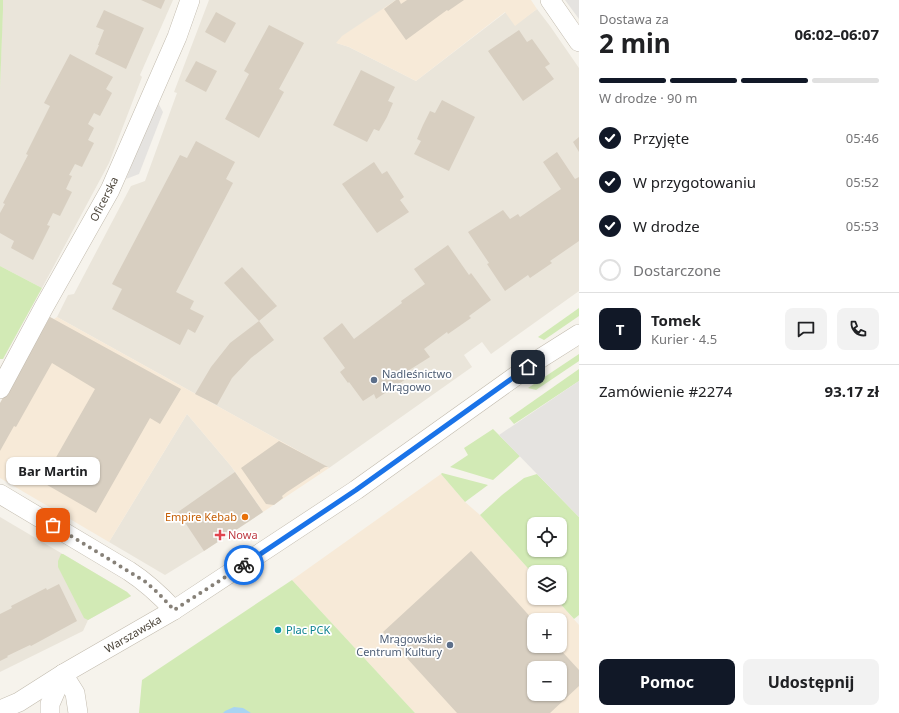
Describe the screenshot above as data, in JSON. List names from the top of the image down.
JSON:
{
  "streets": {
    "street": ["Oficerska", "Warszawska"]
  },
  "places": {
    "other": [
      "Nadleśnictwo Mrągowo",
      "Empire Kebab",
      "Bar Martin",
      "Plac PCK",
      "Mrągowskie Centrum Kultury"
    ],
    "health": ["Nowa"]
  },
  "page": {
    "heading": ["2 min", "Dostawa za", "06:02–06:07"],
    "panel": [
      "Tomek",
      "Kurier · 4.5",
      "Zamówienie #2274",
      "93.17 zł"
    ],
    "bar": "W drodze · 90 m",
    "list": [
      ["Przyjęte", "05:46"],
      ["W przygotowaniu", "05:52"],
      ["W drodze", "05:53"],
      "Dostarczone"
    ],
    "round": "T",
    "bubble": "Bar Martin",
    "map_buttons": ["+", "−"],
    "buttons": ["Pomoc", "Udostępnij"]
  }
}
